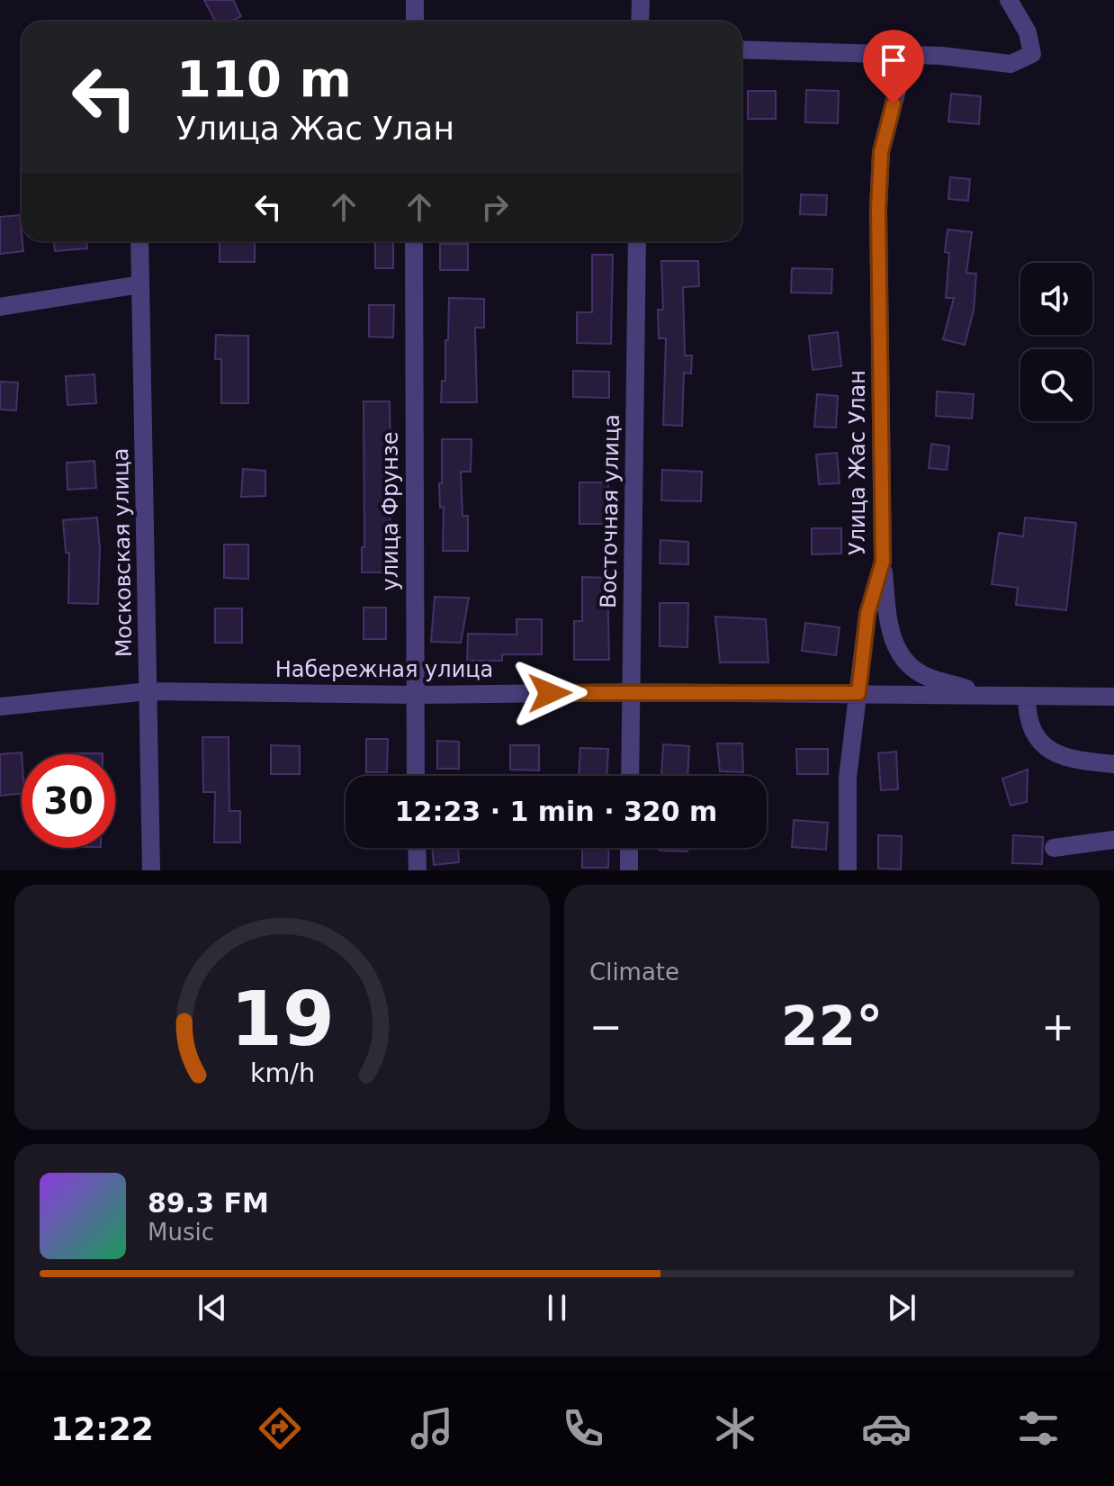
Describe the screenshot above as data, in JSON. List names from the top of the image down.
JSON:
{
  "streets": {
    "street": [
      "Улица Жас Улан",
      "улица Фрунзе",
      "Восточная улица",
      "Московская улица",
      "Набережная улица"
    ]
  },
  "crossings": [
    ["Улица Жас Улан", "Набережная улица"],
    ["улица Фрунзе", "Набережная улица"],
    ["Восточная улица", "Набережная улица"],
    ["Московская улица", "Набережная улица"]
  ],
  "page": {
    "turn": ["110 m", "Улица Жас Улан"],
    "limit": "30",
    "trip": "12:23 · 1 min · 320 m",
    "tile": "Climate",
    "heat": ["−", "22°", "+"],
    "song": ["89.3 FM", "Music"],
    "tabs": "12:22",
    "gauge": ["19", "km/h"]
  }
}
